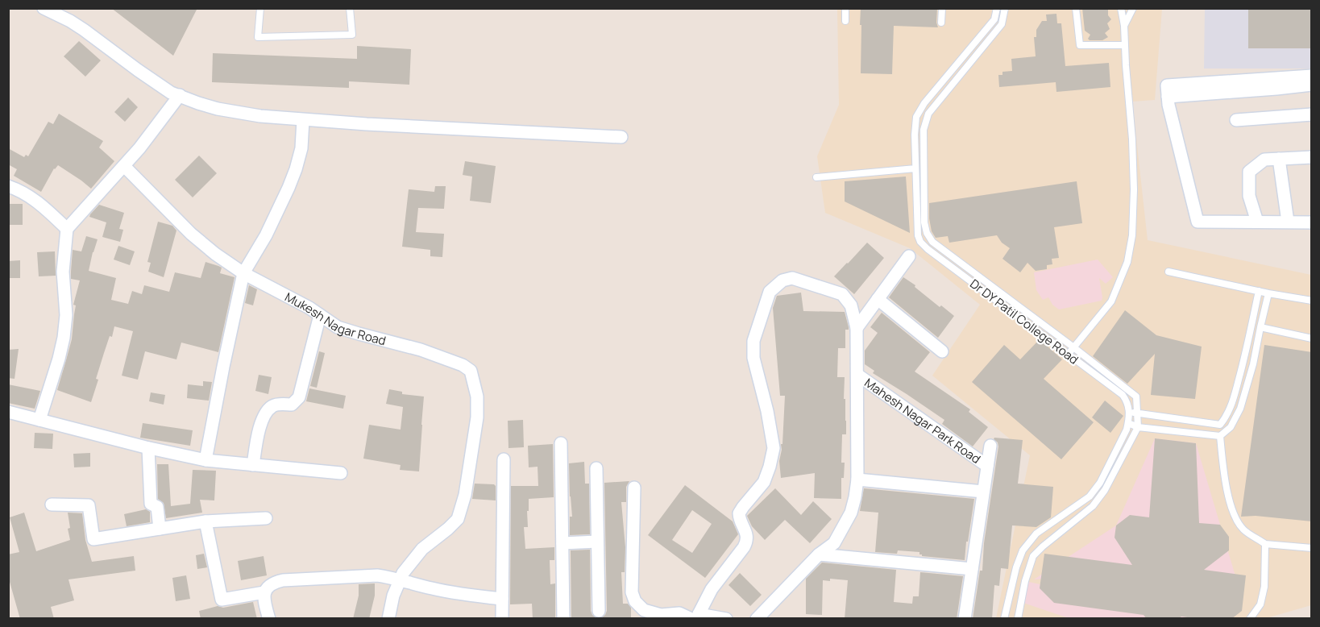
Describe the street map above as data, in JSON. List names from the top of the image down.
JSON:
{
  "streets": {
    "street": ["Mukesh Nagar Road", "Mahesh Nagar Park Road"],
    "lane": ["Dr DY Patil College Road"]
  }
}
